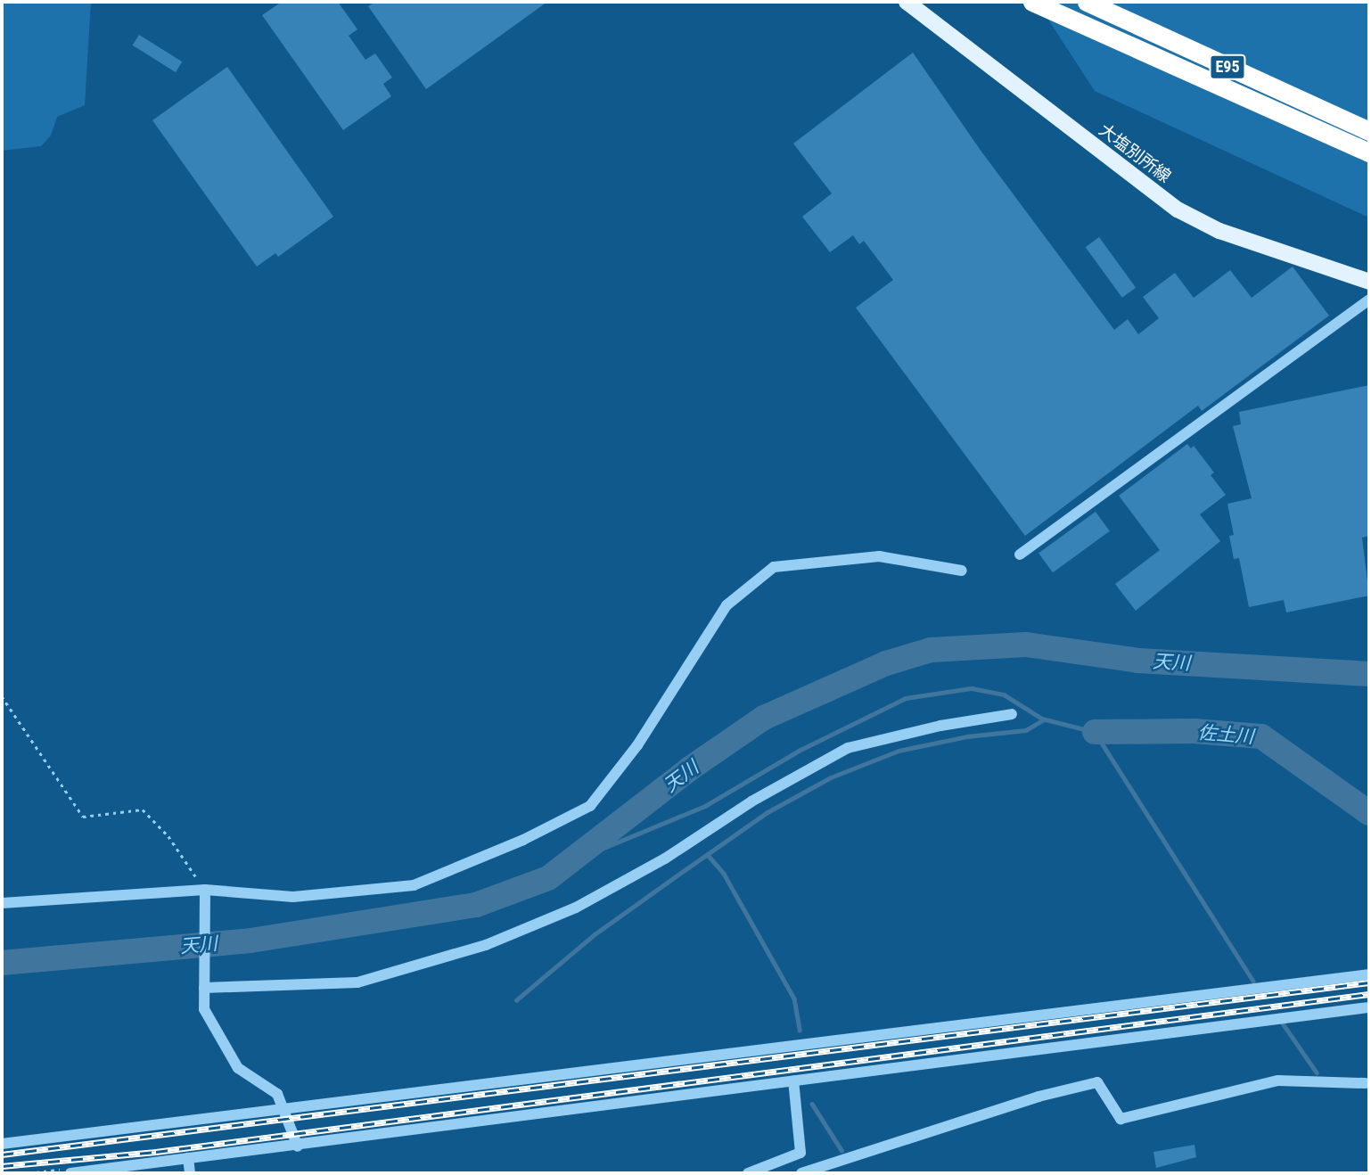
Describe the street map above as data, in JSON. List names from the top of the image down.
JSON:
{
  "streets": {
    "highway": ["E95"],
    "main road": ["大塩別所線"]
  },
  "water": ["天川", "佐土川"]
}
